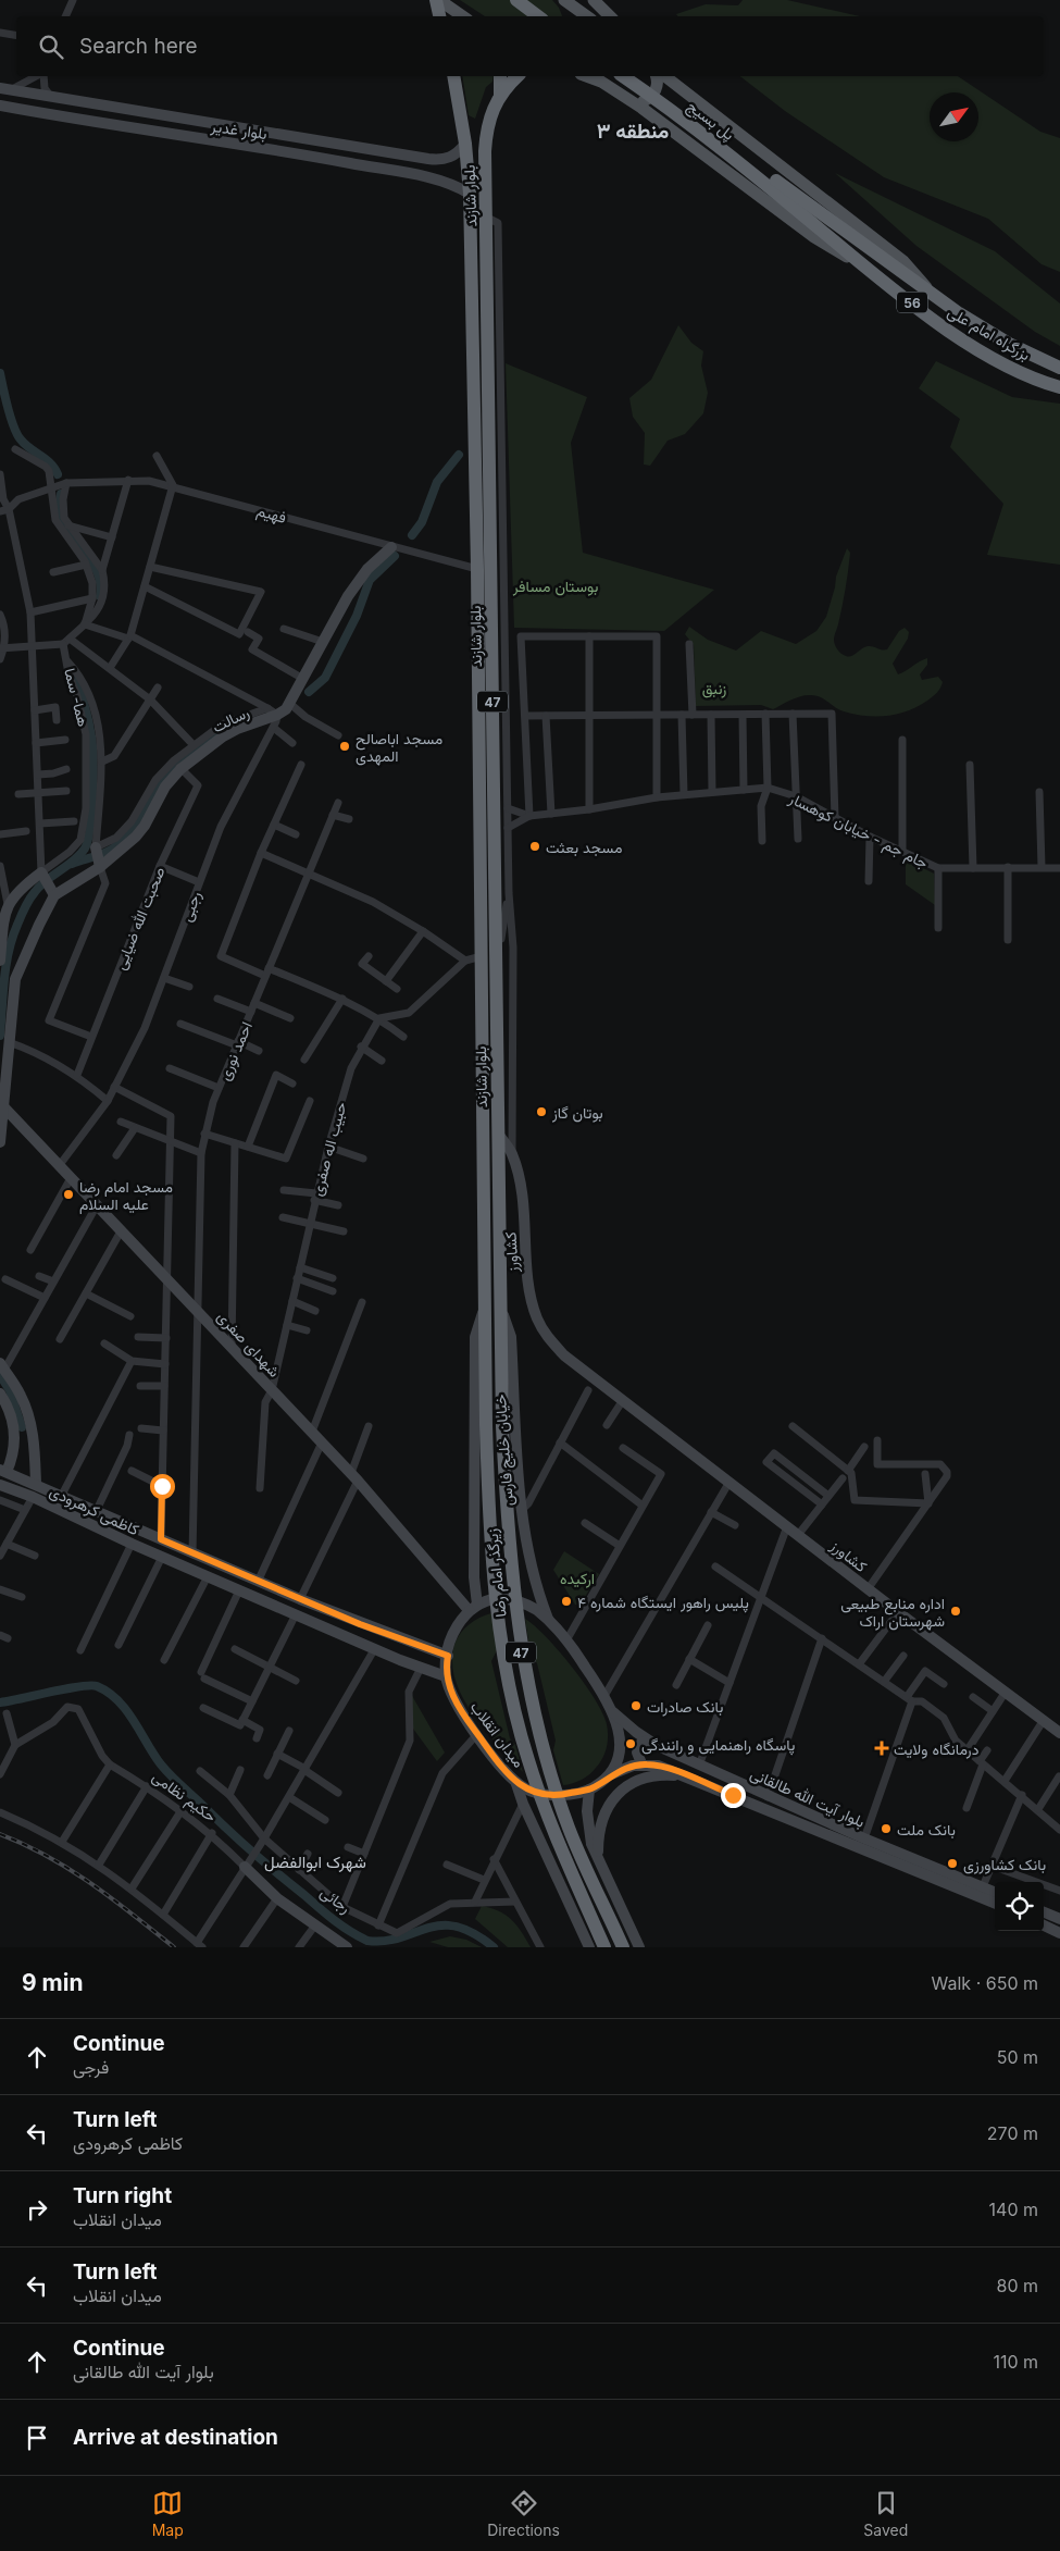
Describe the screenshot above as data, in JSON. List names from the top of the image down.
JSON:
{
  "streets": {
    "highway": [
      "پل بسیج",
      "بلوار شازند",
      "56",
      "بزرگراه امام علی",
      "47",
      "زیرگذر امام رضا"
    ],
    "main road": [
      "بلوار غدیر",
      "رسالت",
      "کشاورز",
      "شهدای صفری",
      "خیابان خلیج فارس",
      "کاظمی کرهرودی",
      "میدان انقلاب",
      "حکیم نظامی",
      "بلوار آیت الله طالقانی"
    ],
    "street": [
      "فهیم",
      "هما- سما",
      "جام جم - خیابان کوهسار",
      "رجبی",
      "صحبت الله ضیایی",
      "احمد نوری",
      "حبیب اله صفری",
      "رجائی"
    ]
  },
  "crossings": [
    ["پل بسیج", "بزرگراه امام علی"],
    ["بلوار غدیر", "بلوار شازند"],
    ["بلوار شازند", "فهیم"],
    ["بلوار شازند", "کشاورز"],
    ["بلوار شازند", "خیابان خلیج فارس"],
    ["بلوار شازند", "زیرگذر امام رضا"],
    ["فهیم", "رسالت"],
    ["رسالت", "رجبی"],
    ["رسالت", "صحبت الله ضیایی"],
    ["رجبی", "شهدای صفری"],
    ["احمد نوری", "شهدای صفری"],
    ["احمد نوری", "کاظمی کرهرودی"],
    ["حبیب اله صفری", "شهدای صفری"],
    ["شهدای صفری", "خیابان خلیج فارس"],
    ["شهدای صفری", "کاظمی کرهرودی"],
    ["شهدای صفری", "میدان انقلاب"],
    ["شهدای صفری", "بلوار آیت الله طالقانی"],
    ["خیابان خلیج فارس", "کاظمی کرهرودی"],
    ["خیابان خلیج فارس", "میدان انقلاب"],
    ["خیابان خلیج فارس", "بلوار آیت الله طالقانی"],
    ["کاظمی کرهرودی", "میدان انقلاب"],
    ["کاظمی کرهرودی", "بلوار آیت الله طالقانی"],
    ["میدان انقلاب", "بلوار آیت الله طالقانی"]
  ],
  "districts": ["منطقه ۳", "شهرک ابوالفضل"],
  "parks": ["بوستان مسافر", "زنبق", "ارکیده"],
  "places": {
    "other": [
      "مسجد اباصالح المهدی",
      "مسجد بعثت",
      "بوتان گاز",
      "مسجد امام رضا علیه السلام",
      "پلیس راهور ایستگاه شماره ۴",
      "اداره منابع طبیعی شهرستان اراک",
      "بانک صادرات",
      "پاسگاه راهنمایی و رانندگی",
      "بانک ملت",
      "بانک کشاورزی"
    ],
    "health": ["درمانگاه ولایت"]
  },
  "north": "top right",
  "page": {
    "search": "Search here",
    "heading": ["9 min", "Walk · 650 m"],
    "list": [
      ["Continue", "فرجی", "50 m"],
      ["Turn left", "کاظمی کرهرودی", "270 m"],
      ["Turn right", "میدان انقلاب", "140 m"],
      ["Turn left", "میدان انقلاب", "80 m"],
      ["Continue", "بلوار آیت الله طالقانی", "110 m"],
      "Arrive at destination"
    ],
    "nav": ["Map", "Directions", "Saved"]
  }
}
